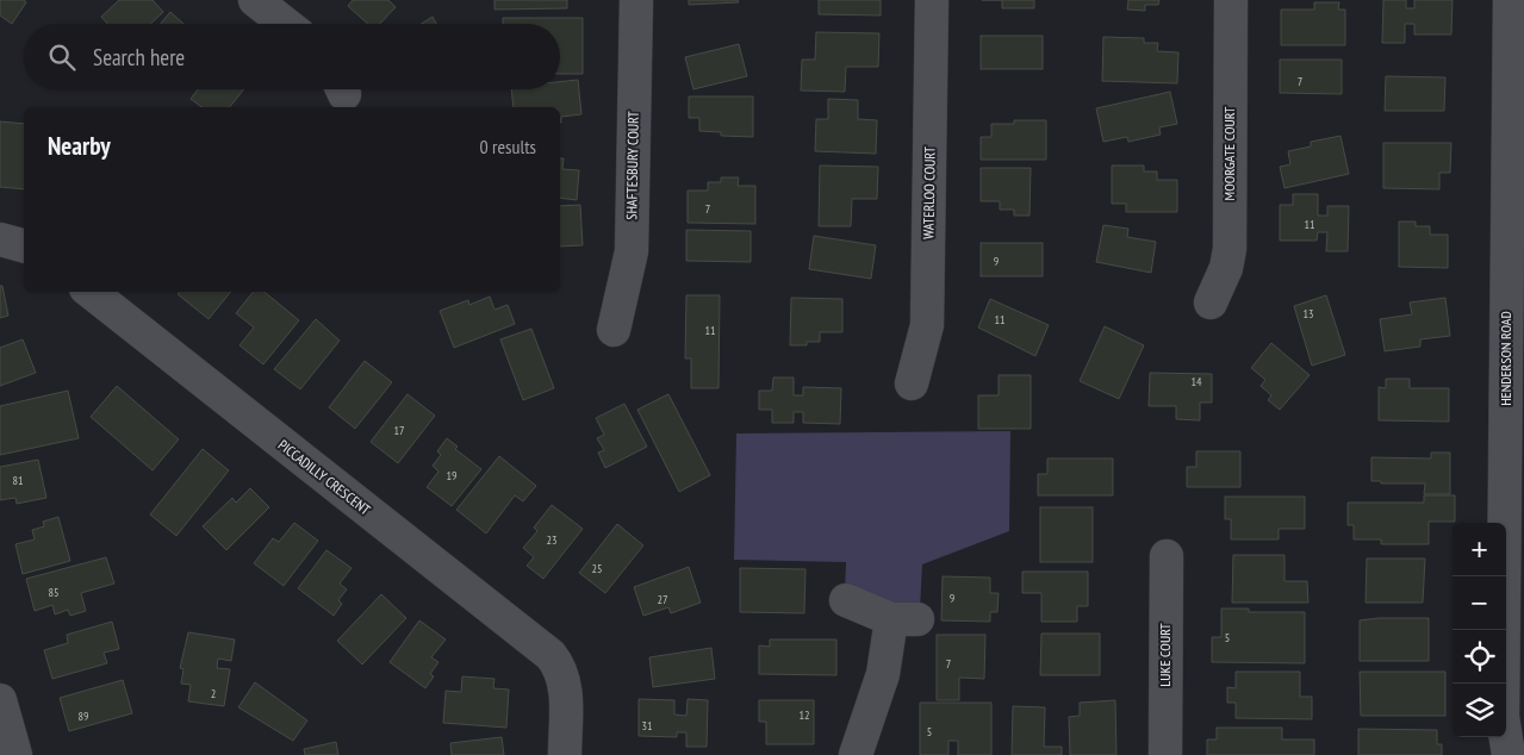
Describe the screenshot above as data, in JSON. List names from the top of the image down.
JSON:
{
  "streets": {
    "street": [
      "MOORGATE COURT",
      "SHAFTESBURY COURT",
      "WATERLOO COURT",
      "HENDERSON ROAD",
      "PICCADILLY CRESCENT",
      "LUKE COURT"
    ]
  },
  "house_numbers": [
    "7",
    "7",
    "11",
    "9",
    "13",
    "11",
    "11",
    "14",
    "17",
    "19",
    "81",
    "23",
    "25",
    "85",
    "9",
    "27",
    "5",
    "7",
    "2",
    "12",
    "89",
    "31",
    "5"
  ],
  "page": {
    "search": "Search here",
    "heading": ["Nearby", "0 results"],
    "map_buttons": ["+", "−"]
  }
}
